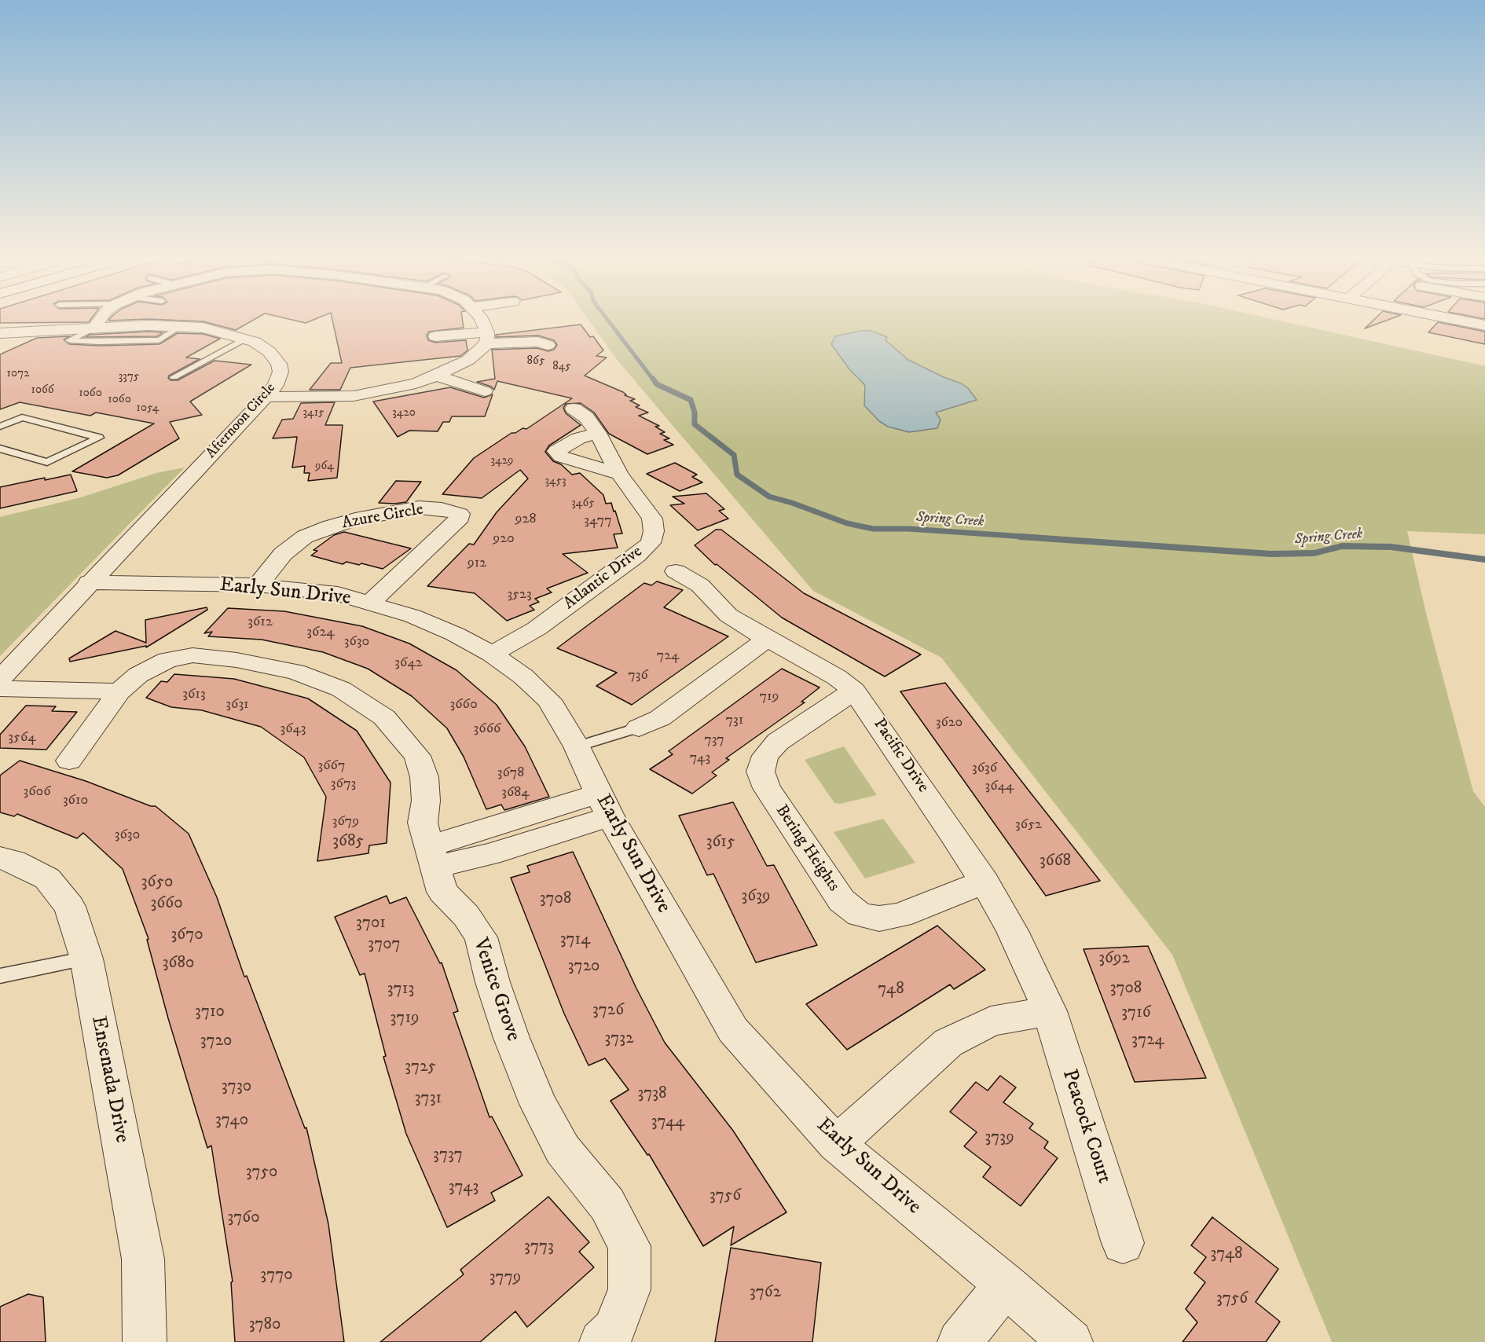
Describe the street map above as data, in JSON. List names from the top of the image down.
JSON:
{
  "streets": {
    "street": [
      "Afternoon Circle",
      "Azure Circle",
      "Atlantic Drive",
      "Early Sun Drive",
      "Pacific Drive",
      "Bering Heights",
      "Venice Grove",
      "Ensenada Drive",
      "Peacock Court"
    ]
  },
  "crossings": [
    ["Afternoon Circle", "Early Sun Drive"],
    ["Azure Circle", "Early Sun Drive"],
    ["Atlantic Drive", "Early Sun Drive"],
    ["Pacific Drive", "Bering Heights"],
    ["Pacific Drive", "Peacock Court"]
  ],
  "water": ["Spring Creek"],
  "house_numbers": [
    "865",
    "845",
    "1072",
    "3375",
    "1066",
    "1060",
    "1060",
    "1054",
    "3415",
    "3420",
    "3429",
    "964",
    "3453",
    "3465",
    "928",
    "3477",
    "920",
    "912",
    "3523",
    "3612",
    "3624",
    "3630",
    "724",
    "3642",
    "736",
    "3613",
    "719",
    "3631",
    "3660",
    "731",
    "3620",
    "3643",
    "3666",
    "3564",
    "737",
    "743",
    "3667",
    "3636",
    "3678",
    "3673",
    "3644",
    "3606",
    "3684",
    "3610",
    "3679",
    "3652",
    "3630",
    "3685",
    "3615",
    "3668",
    "3650",
    "3639",
    "3708",
    "3660",
    "3701",
    "3670",
    "3714",
    "3707",
    "3692",
    "3680",
    "3720",
    "3708",
    "3713",
    "748",
    "3726",
    "3710",
    "3716",
    "3719",
    "3732",
    "3724",
    "3720",
    "3725",
    "3730",
    "3738",
    "3731",
    "3740",
    "3744",
    "3739",
    "3737",
    "3750",
    "3743",
    "3756",
    "3760",
    "3773",
    "3748",
    "3770",
    "3779",
    "3762",
    "3756",
    "3780"
  ]
}
